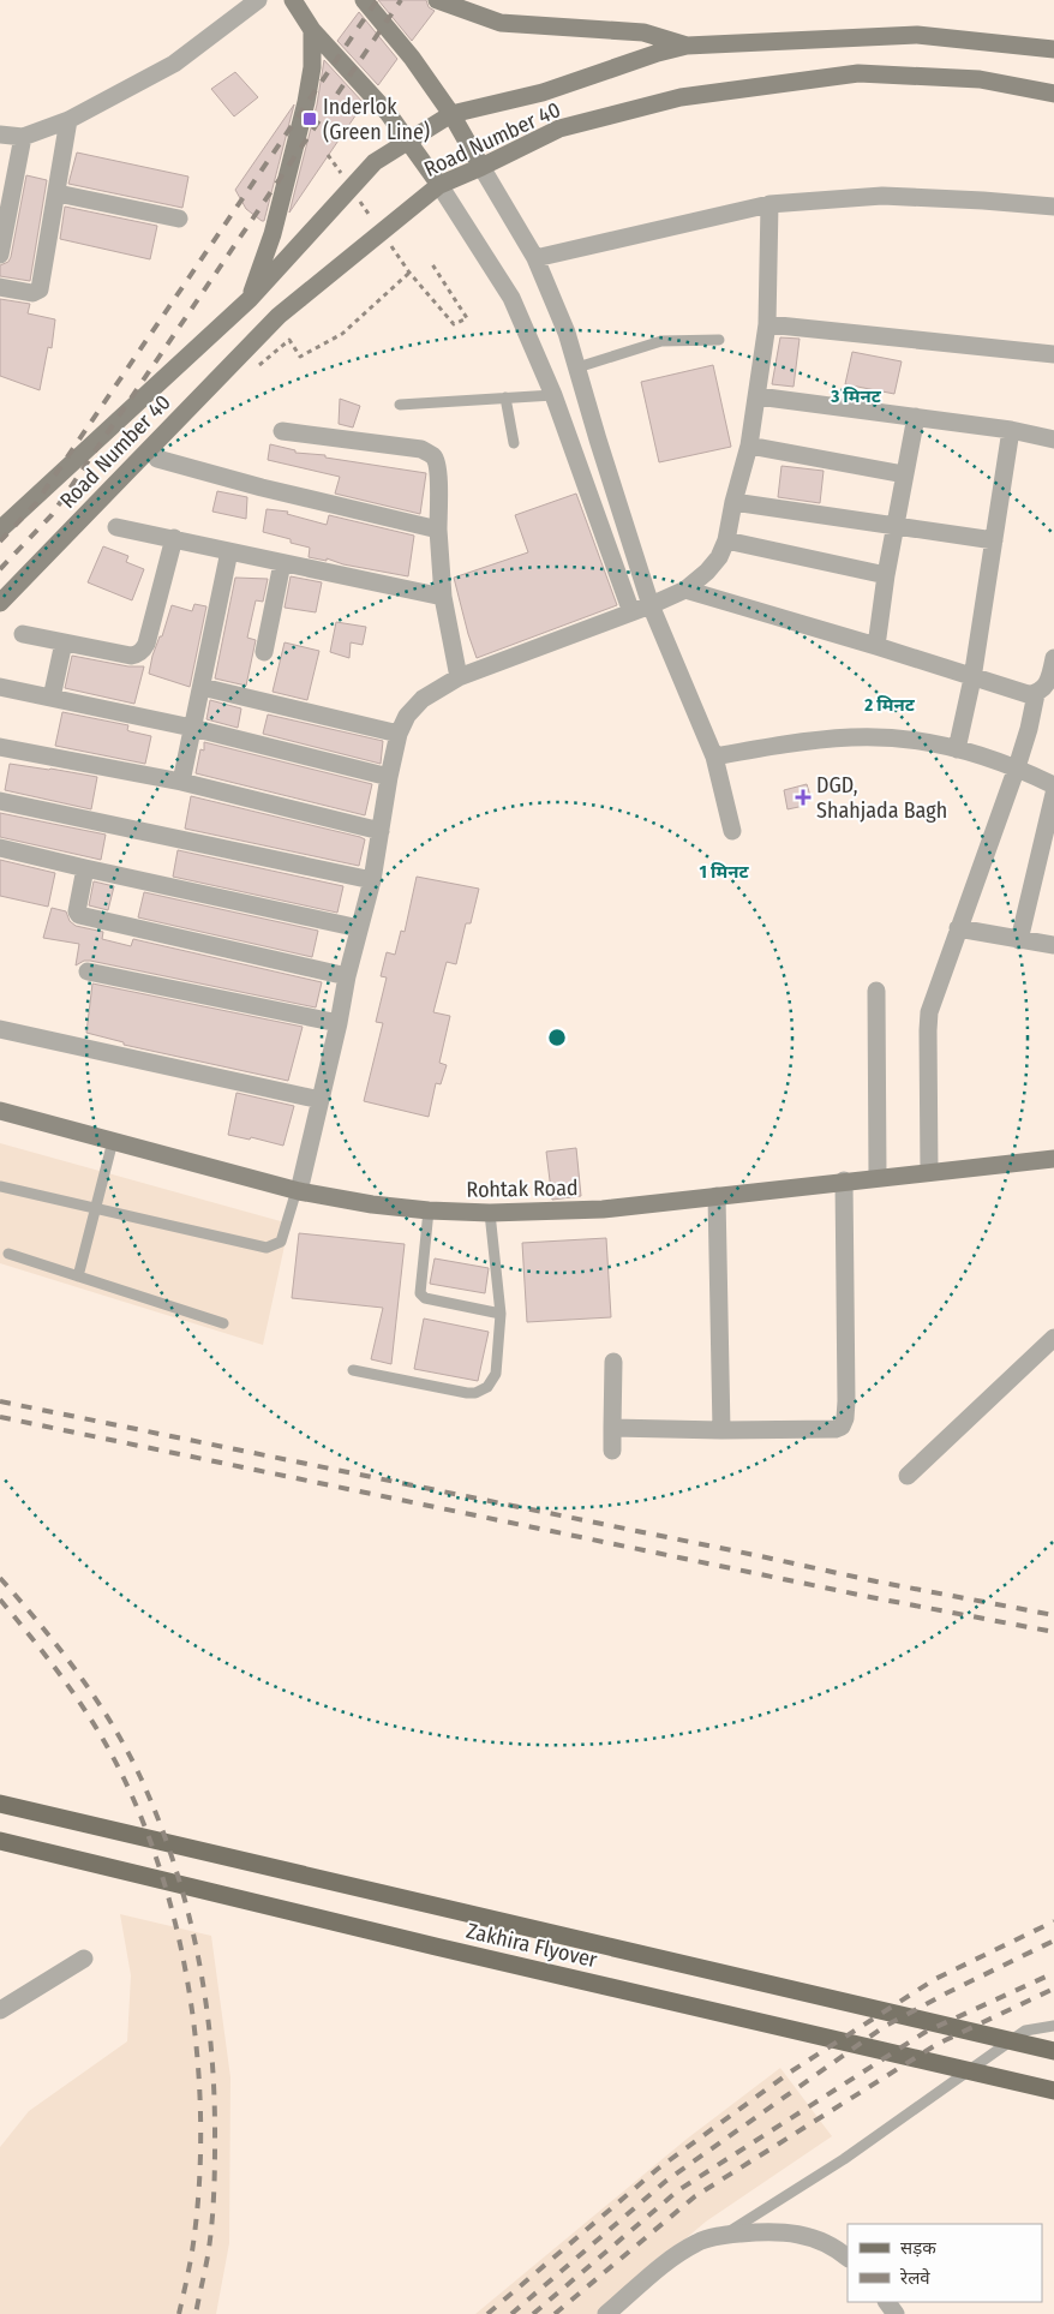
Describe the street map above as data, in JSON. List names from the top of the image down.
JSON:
{
  "streets": {
    "main road": ["Road Number 40", "Rohtak Road", "Zakhira Flyover"]
  },
  "places": {
    "transit": ["Inderlok (Green Line)"],
    "health": ["DGD, Shahjada Bagh"]
  },
  "legend": ["सड़क", "रेलवे"],
  "rings": ["3 मिनट", "2 मिनट", "1 मिनट"]
}
